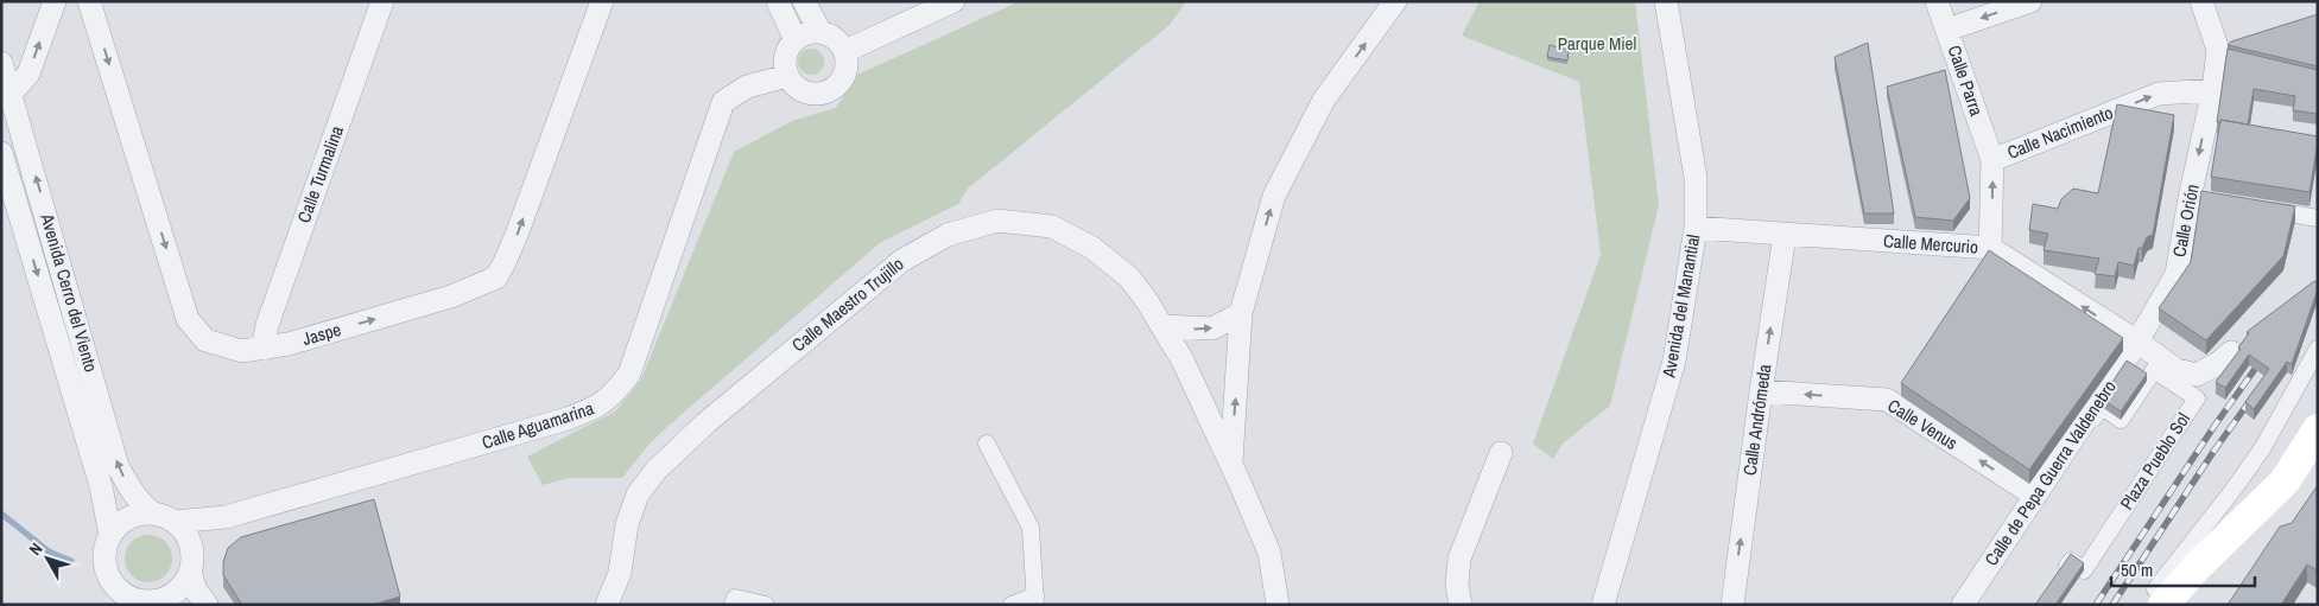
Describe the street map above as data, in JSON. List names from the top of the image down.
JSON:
{
  "streets": {
    "street": [
      "Calle Parra",
      "Calle Nacimiento",
      "Calle Turmalina",
      "Calle Orión",
      "Calle Mercurio",
      "Avenida Cerro del Viento",
      "Calle Maestro Trujillo",
      "Avenida del Manantial",
      "Jaspe",
      "Calle Andrómeda",
      "Calle Venus",
      "Calle Aguamarina",
      "Plaza Pueblo Sol",
      "Calle de Pepa Guerra Valdenebro"
    ]
  },
  "crossings": [
    ["Calle Parra", "Calle Nacimiento"],
    ["Calle Nacimiento", "Calle Orión"],
    ["Calle Nacimiento", "Calle Mercurio"],
    ["Calle Turmalina", "Jaspe"],
    ["Calle Orión", "Calle Mercurio"],
    ["Calle Orión", "Calle de Pepa Guerra Valdenebro"],
    ["Calle Mercurio", "Avenida del Manantial"],
    ["Calle Mercurio", "Calle Andrómeda"],
    ["Calle Mercurio", "Calle de Pepa Guerra Valdenebro"],
    ["Avenida Cerro del Viento", "Calle Aguamarina"],
    ["Calle Andrómeda", "Calle Venus"],
    ["Calle Venus", "Calle de Pepa Guerra Valdenebro"]
  ],
  "one_way": ["Calle Nacimiento", "Calle Andrómeda", "Calle Venus"],
  "parks": ["Parque Miel"],
  "scale_bar": "50 m",
  "north": "top left"
}
